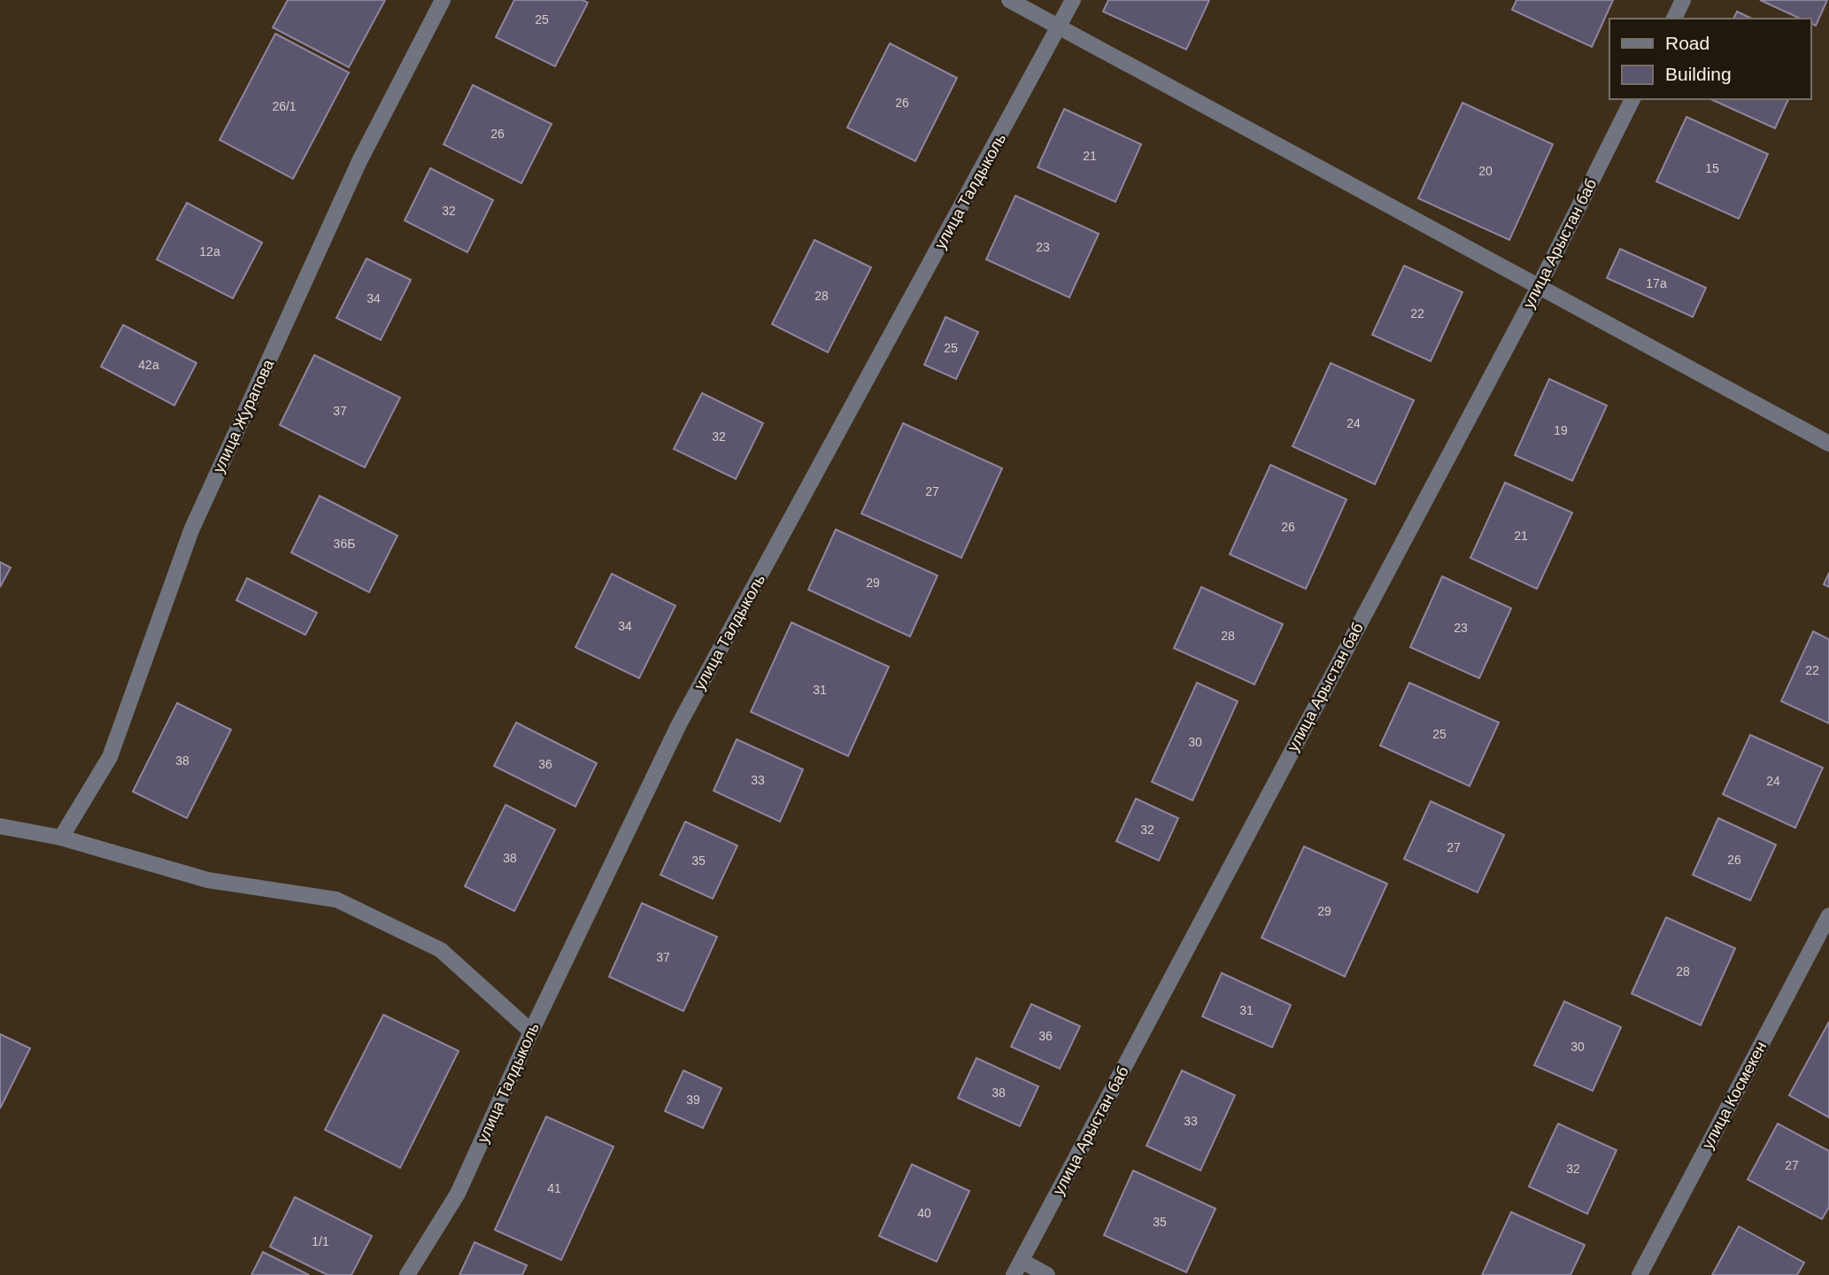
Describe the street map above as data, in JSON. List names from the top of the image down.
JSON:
{
  "streets": {
    "street": [
      "улица Талдыколь",
      "улица Арыстан баб",
      "улица Журапова",
      "улица Космекен"
    ]
  },
  "house_numbers": [
    "25",
    "26",
    "26/1",
    "26",
    "21",
    "15",
    "20",
    "32",
    "23",
    "12а",
    "17а",
    "28",
    "34",
    "22",
    "25",
    "42а",
    "37",
    "24",
    "19",
    "32",
    "27",
    "26",
    "21",
    "36Б",
    "29",
    "34",
    "23",
    "28",
    "22",
    "31",
    "25",
    "30",
    "38",
    "36",
    "33",
    "24",
    "32",
    "27",
    "38",
    "26",
    "35",
    "29",
    "37",
    "28",
    "31",
    "36",
    "30",
    "38",
    "39",
    "33",
    "27",
    "32",
    "41",
    "40",
    "35",
    "1/1"
  ],
  "legend": ["Road", "Building"]
}
